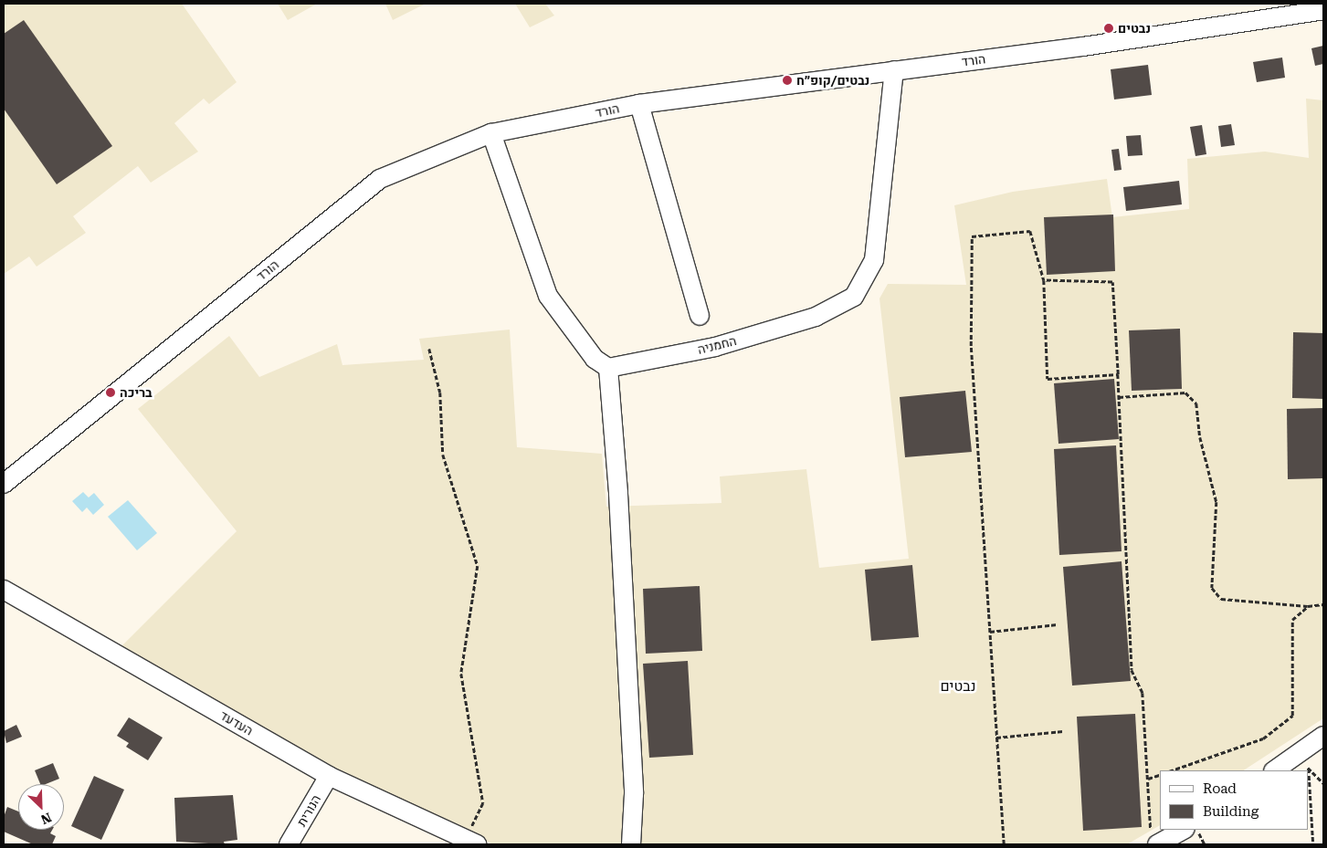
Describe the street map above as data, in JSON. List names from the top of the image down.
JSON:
{
  "streets": {
    "street": [
      "הורד",
      "החמניה",
      "העדעד",
      "הנורית"
    ]
  },
  "crossings": [
    ["הורד", "החמניה"],
    ["העדעד", "הנורית"]
  ],
  "districts": ["נבטים"],
  "places": ["נבטים", "נבטים/קופ״ח", "בריכה"],
  "legend": ["Road", "Building"],
  "north": "bottom right"
}
